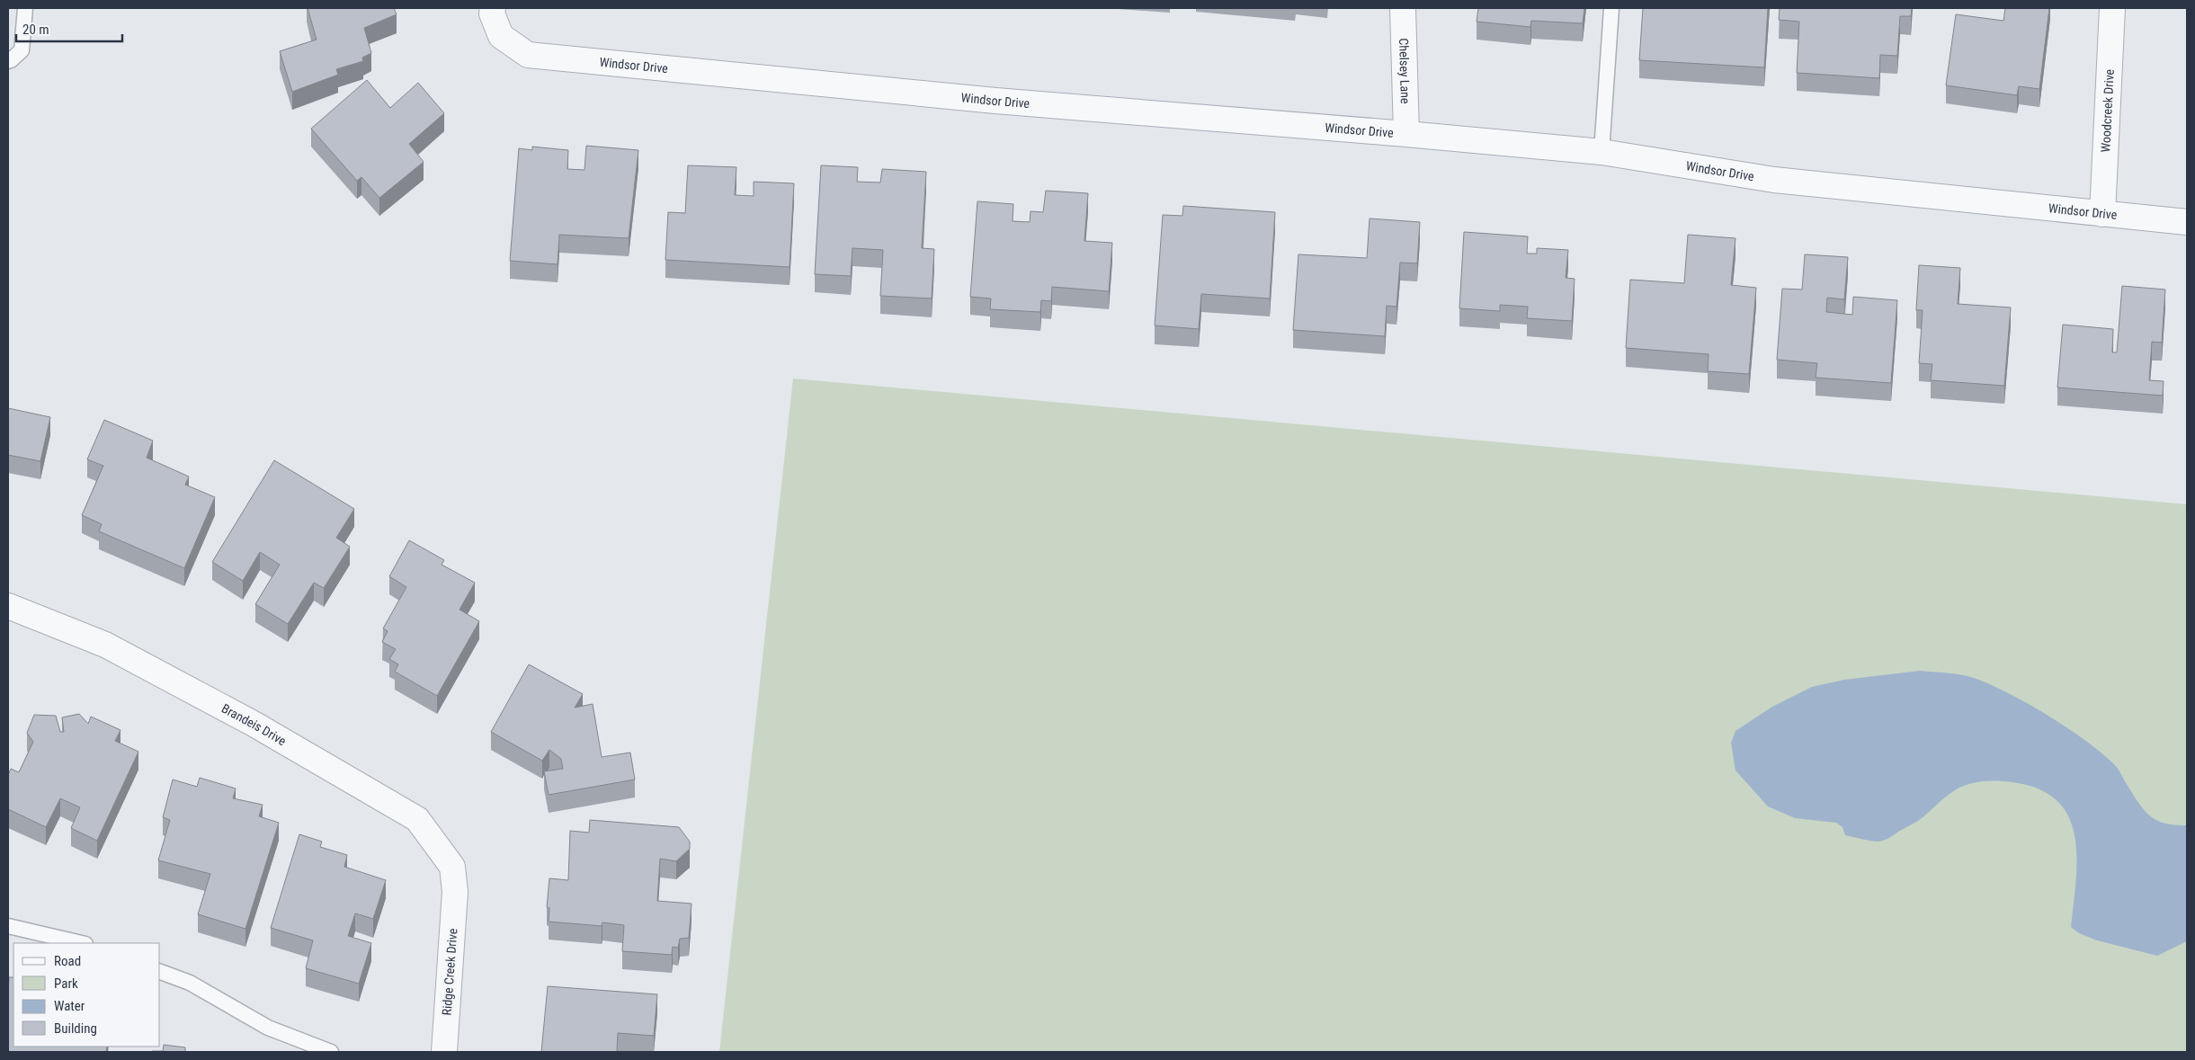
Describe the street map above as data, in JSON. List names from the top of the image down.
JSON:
{
  "streets": {
    "street": [
      "Windsor Drive",
      "Chelsey Lane",
      "Woodcreek Drive",
      "Brandeis Drive",
      "Ridge Creek Drive"
    ]
  },
  "crossings": [
    ["Windsor Drive", "Chelsey Lane"],
    ["Windsor Drive", "Woodcreek Drive"],
    ["Brandeis Drive", "Ridge Creek Drive"]
  ],
  "legend": [
    "Road",
    "Park",
    "Water",
    "Building"
  ],
  "scale_bar": "20 m"
}
